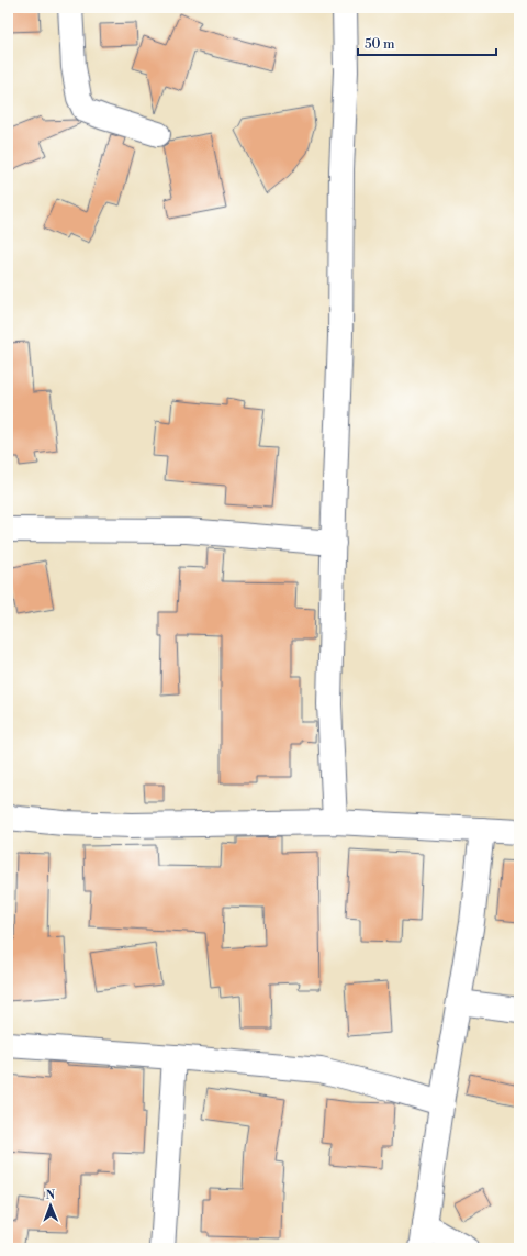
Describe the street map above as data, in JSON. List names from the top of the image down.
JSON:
{
  "scale_bar": "50 m",
  "north": "top"
}
